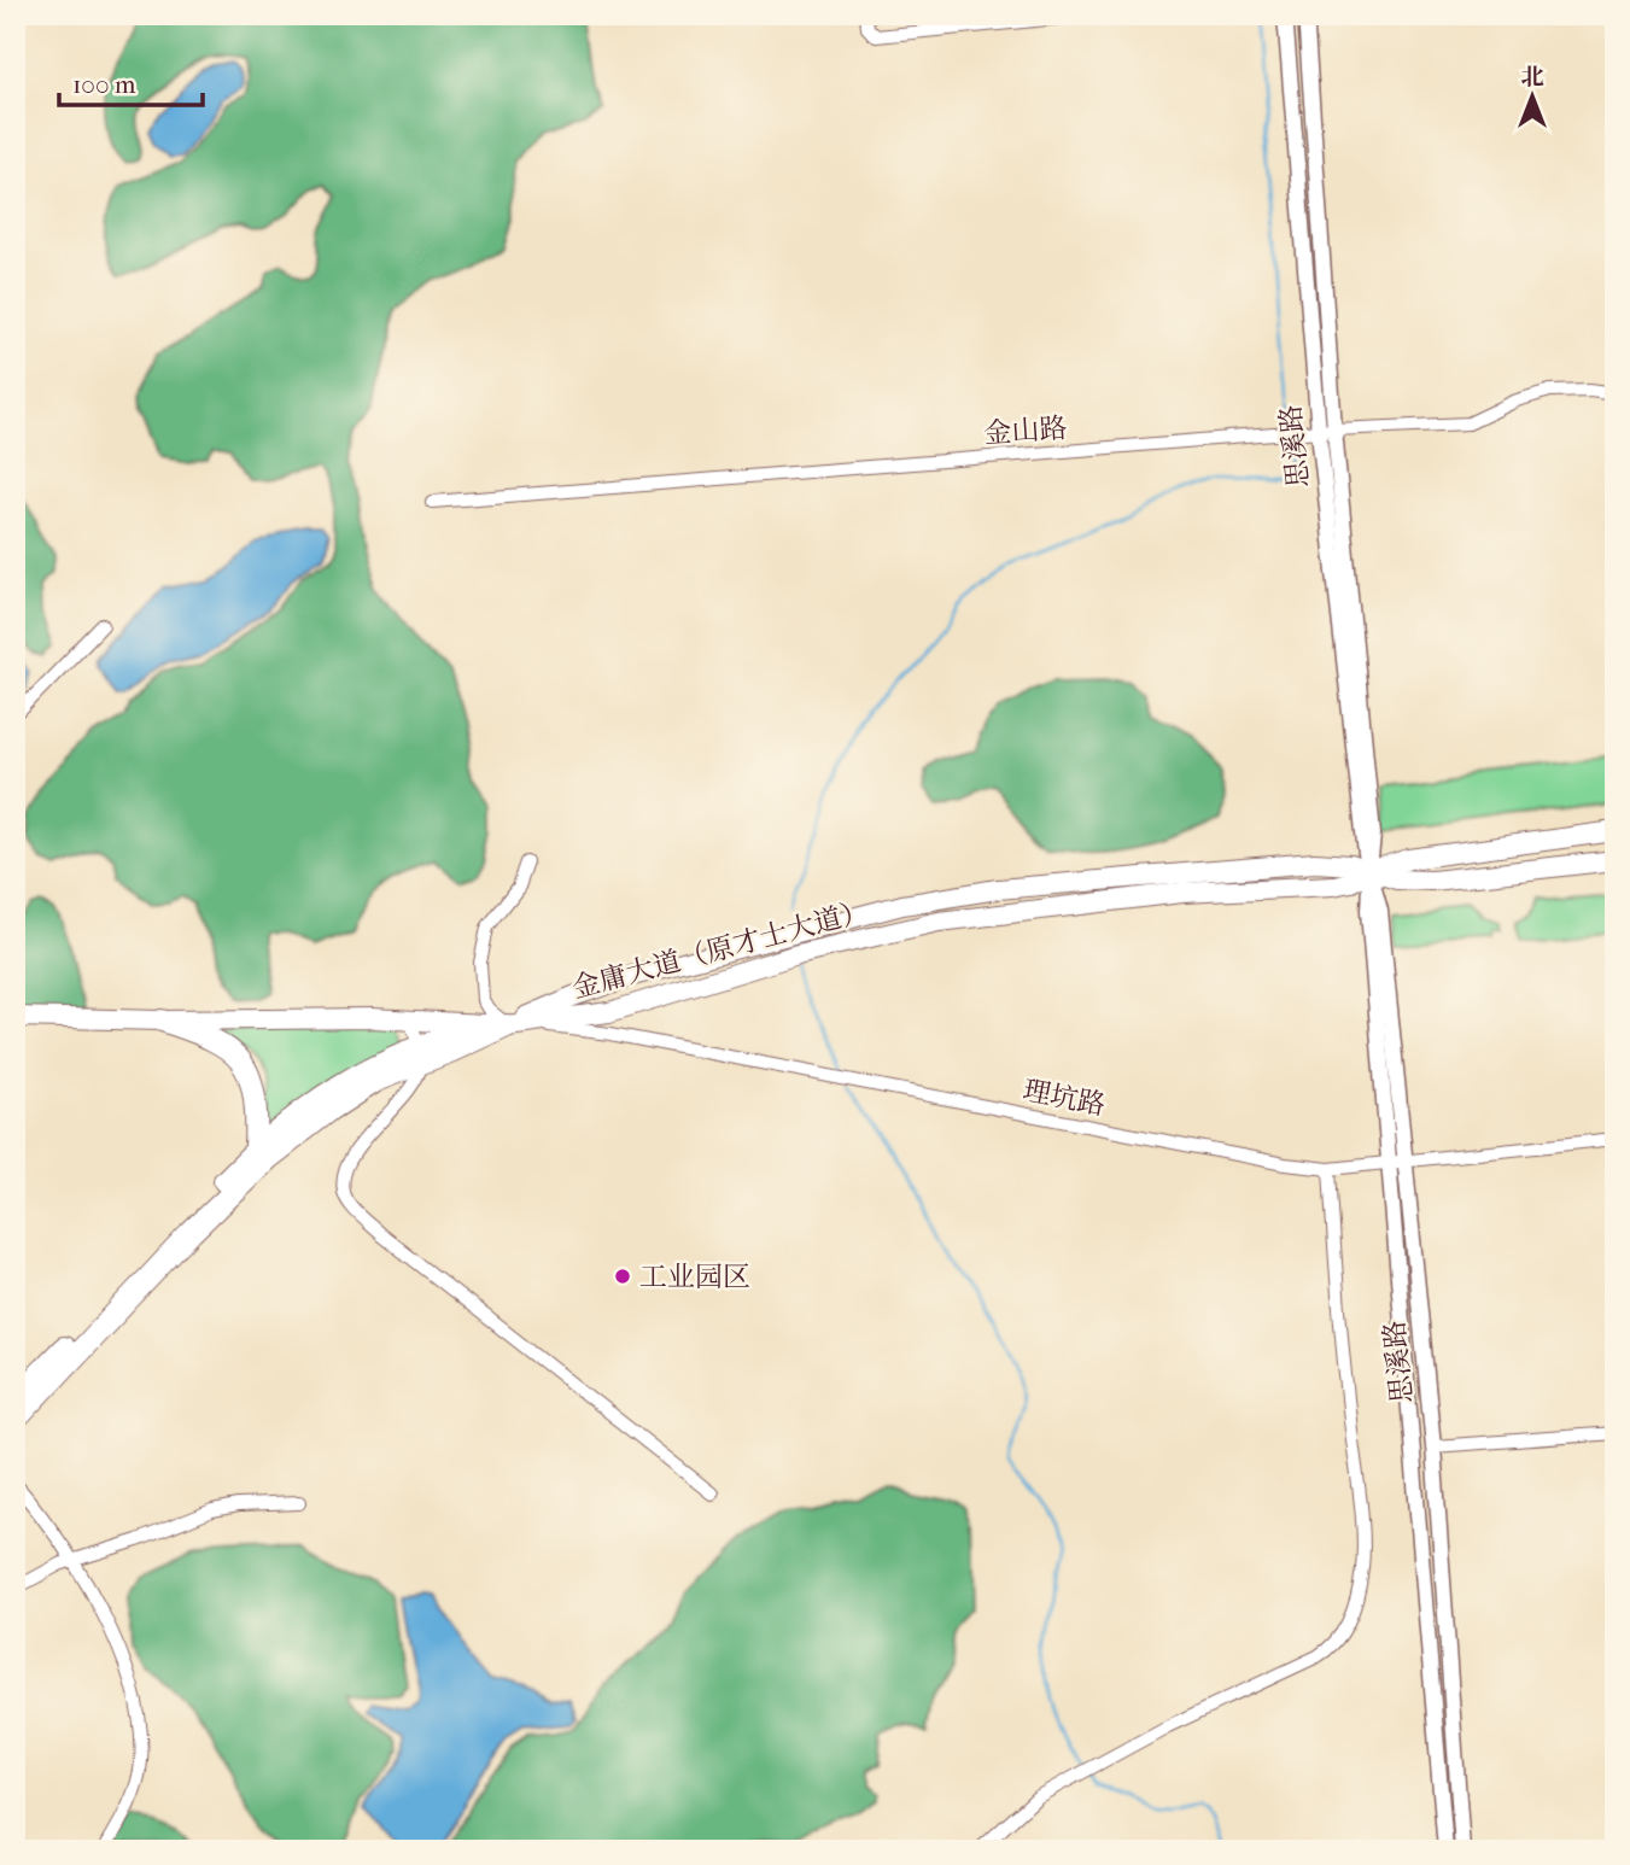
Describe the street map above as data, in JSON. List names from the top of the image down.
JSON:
{
  "streets": {
    "main road": ["金庸大道（原才士大道）"],
    "street": ["金山路", "思溪路", "理坑路"]
  },
  "crossings": [
    ["金山路", "思溪路"],
    ["思溪路", "金庸大道（原才士大道）"],
    ["思溪路", "理坑路"],
    ["金庸大道（原才士大道）", "理坑路"]
  ],
  "places": ["工业园区"],
  "scale_bar": "100 m",
  "north": "top"
}
